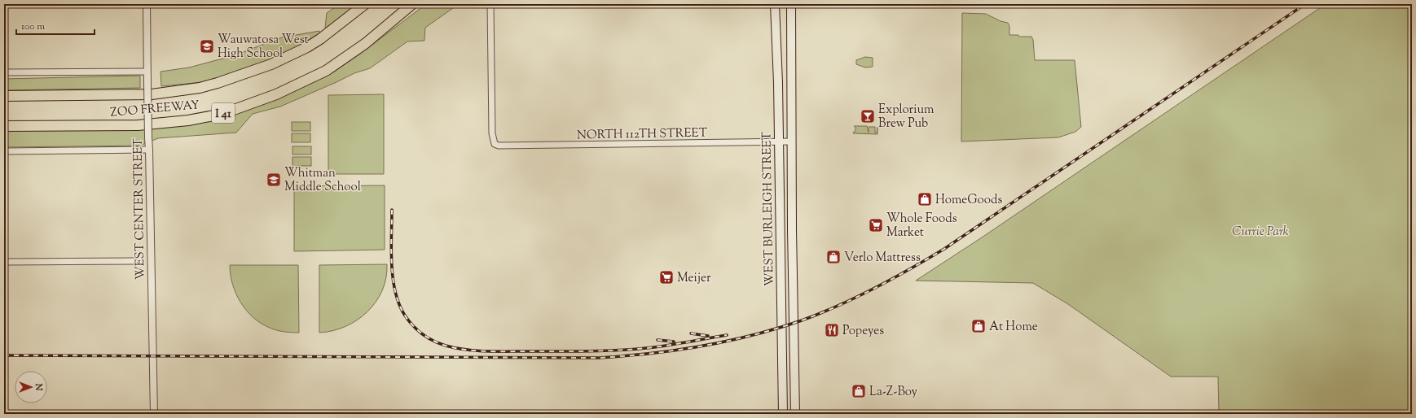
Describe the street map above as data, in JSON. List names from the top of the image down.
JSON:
{
  "streets": {
    "highway": ["ZOO FREEWAY", "I 41"],
    "main road": ["WEST BURLEIGH STREET"],
    "street": ["NORTH 112TH STREET", "WEST CENTER STREET"]
  },
  "crossings": [
    ["NORTH 112TH STREET", "WEST BURLEIGH STREET"]
  ],
  "parks": ["Currie Park"],
  "places": {
    "school or university": ["Wauwatosa West High School", "Whitman Middle School"],
    "bar": ["Explorium Brew Pub"],
    "shop": [
      "HomeGoods",
      "Verlo Mattress",
      "At Home",
      "La-Z-Boy"
    ],
    "supermarket": ["Whole Foods Market", "Meijer"],
    "restaurant": ["Popeyes"]
  },
  "scale_bar": "100 m",
  "north": "right"
}
